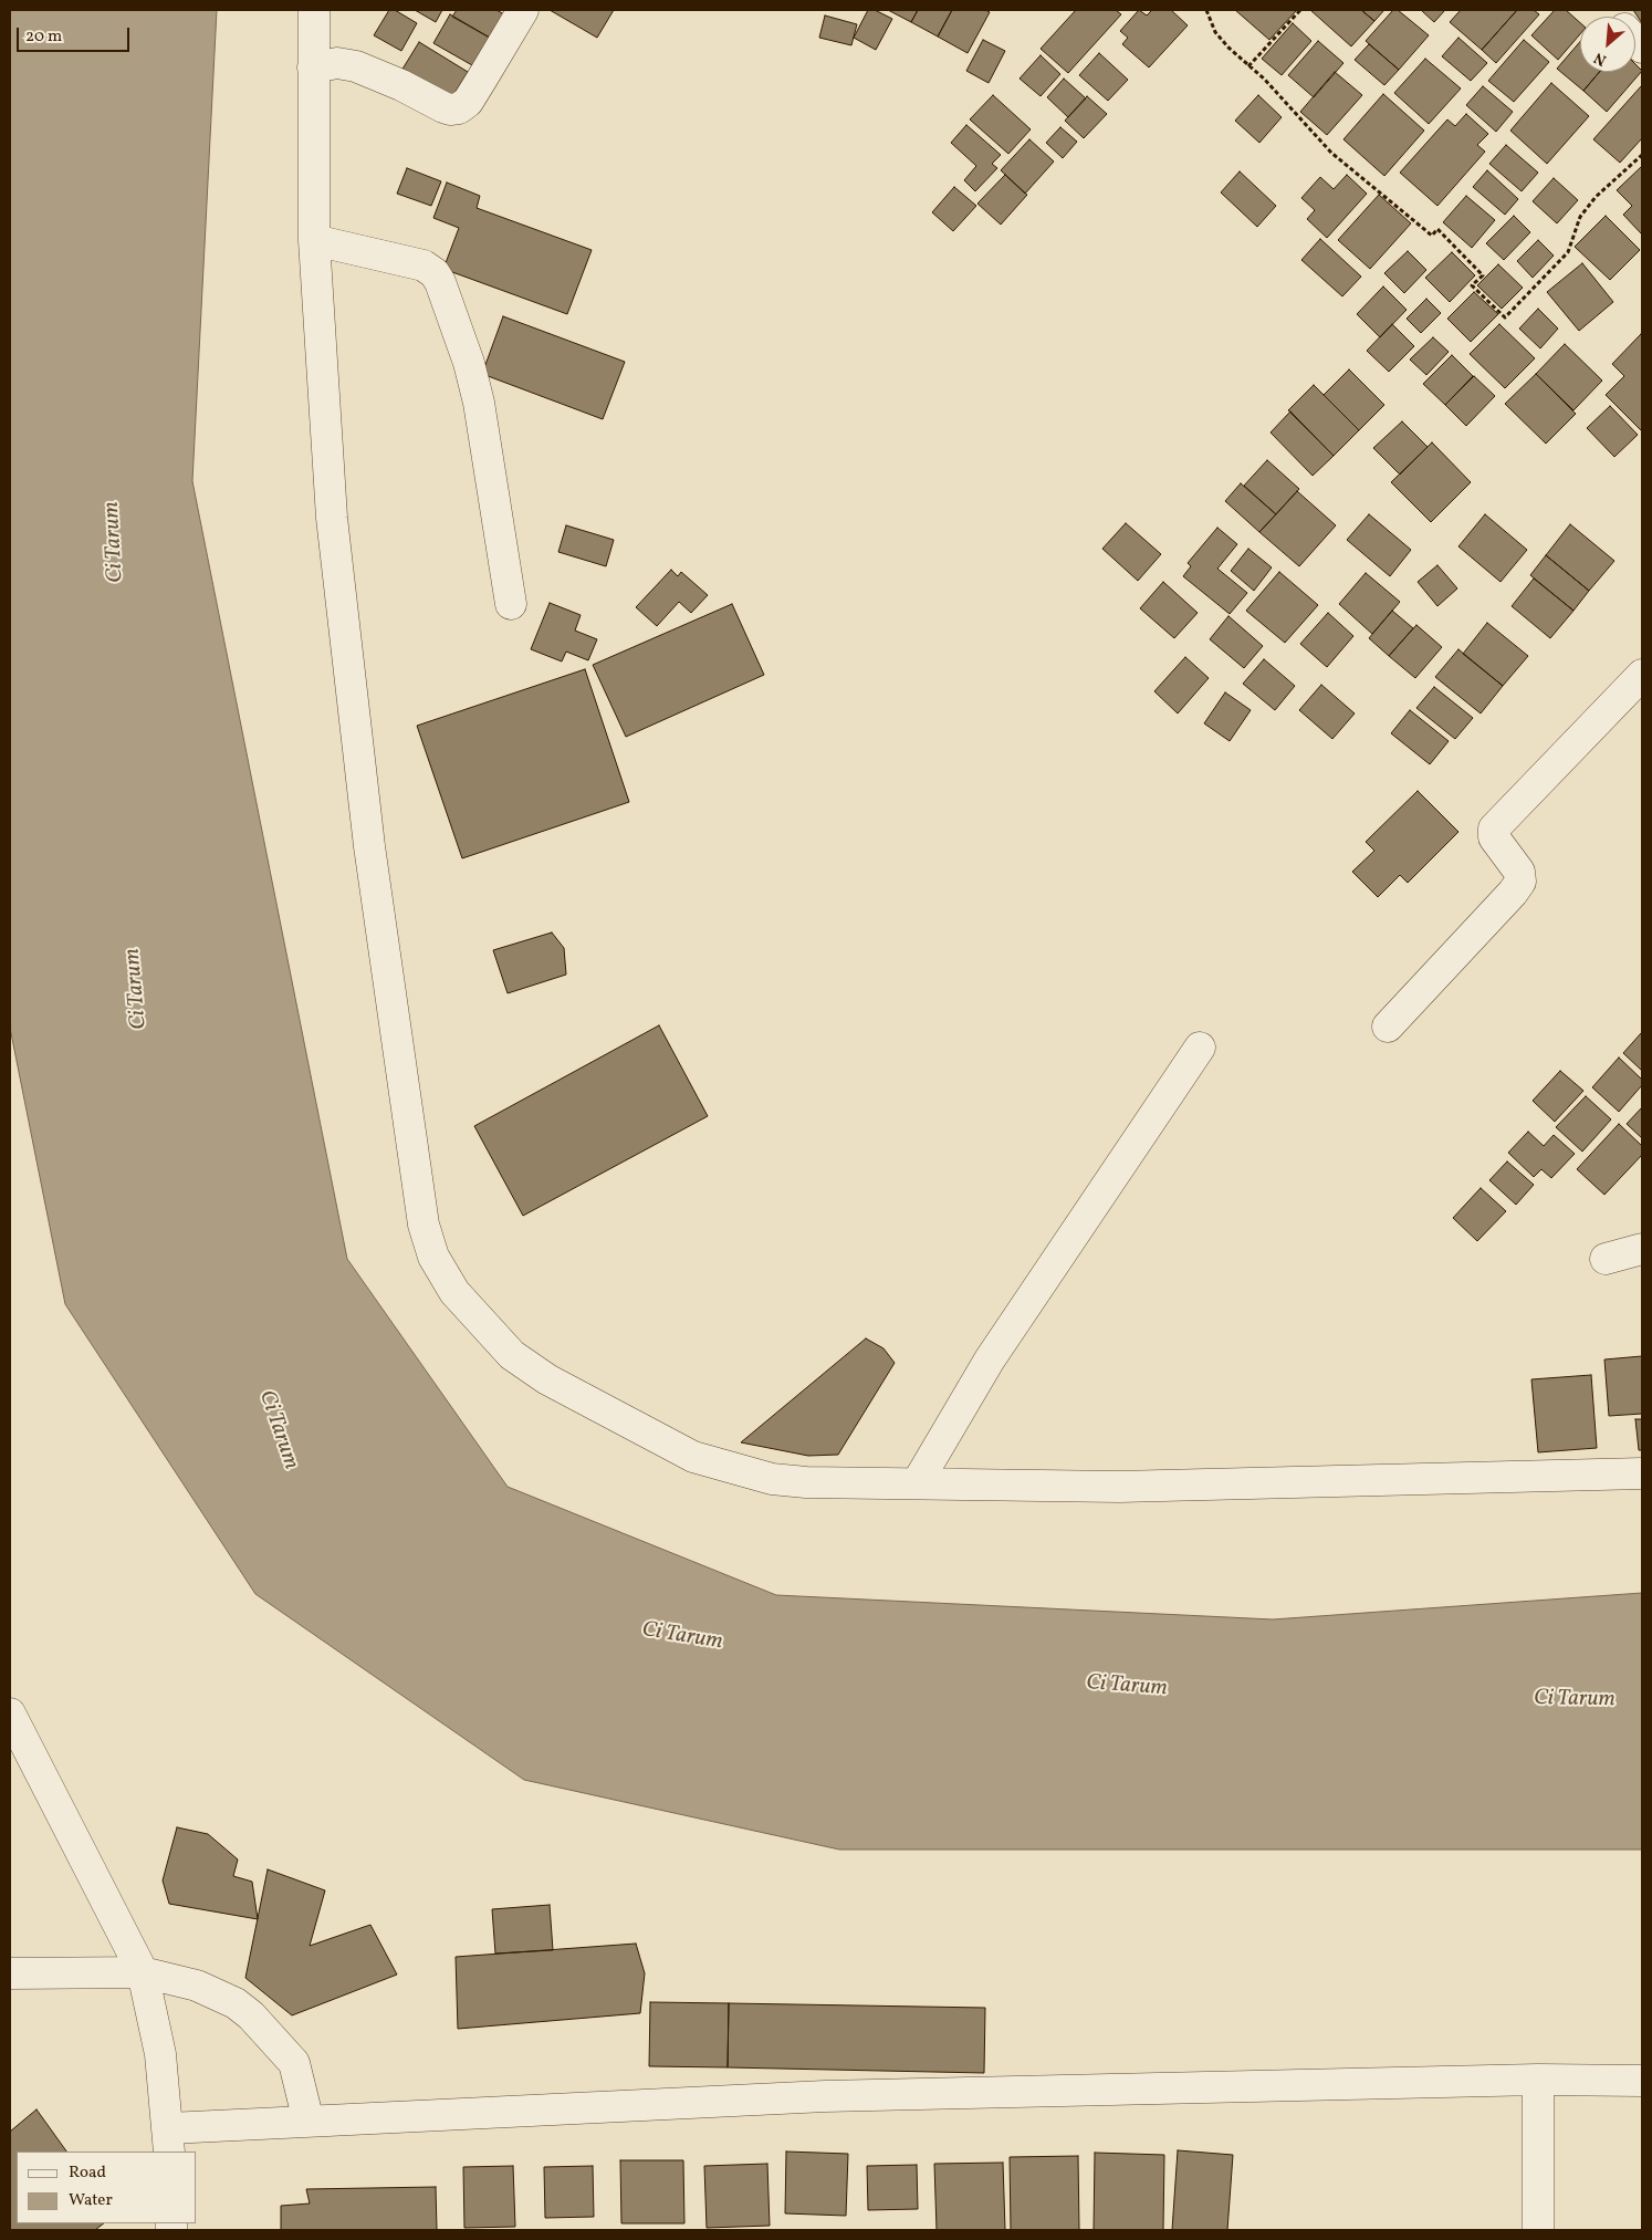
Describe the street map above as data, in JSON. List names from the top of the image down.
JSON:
{
  "water": ["Ci Tarum"],
  "legend": ["Road", "Water"],
  "scale_bar": "20 m",
  "north": "bottom left"
}
